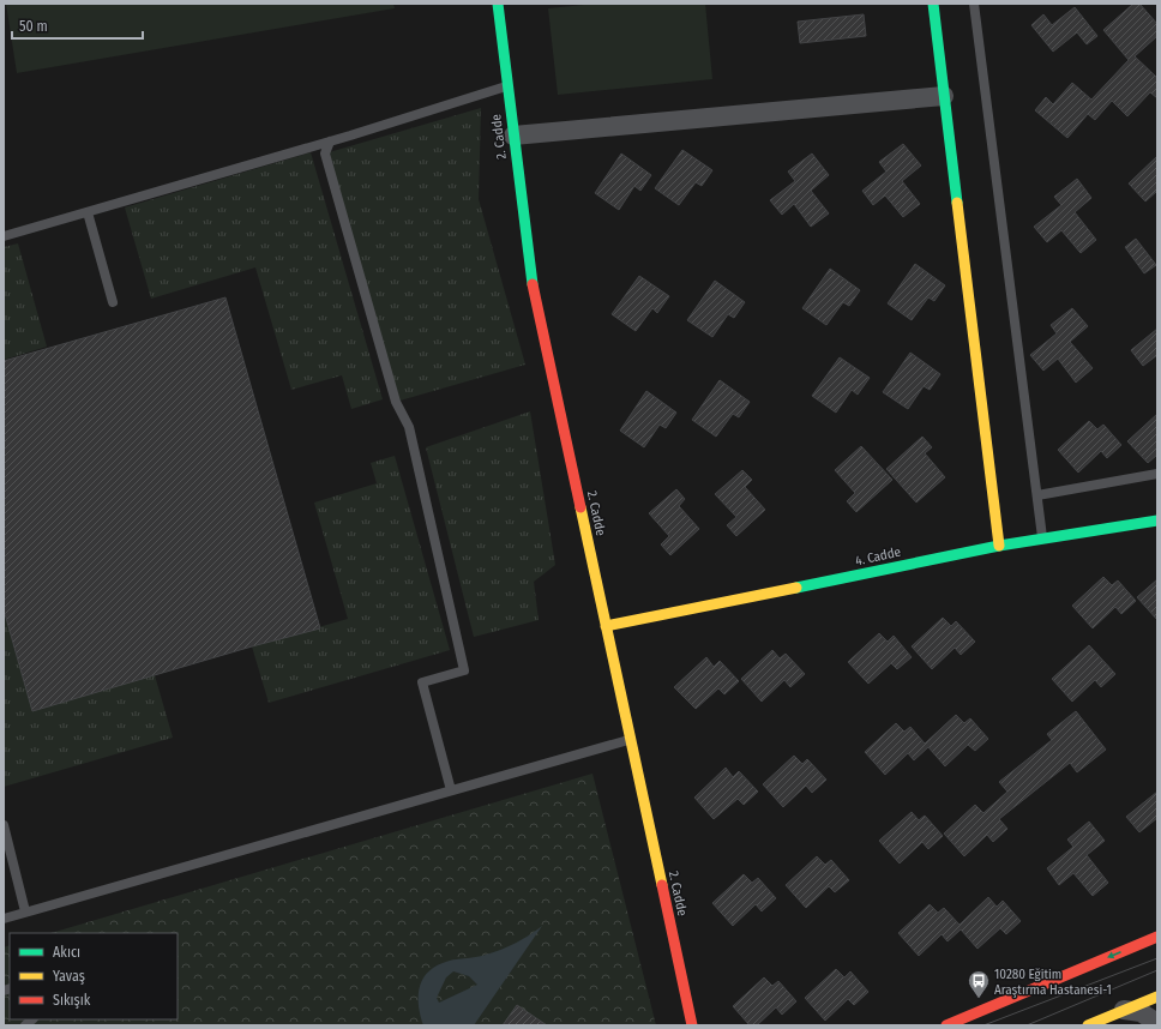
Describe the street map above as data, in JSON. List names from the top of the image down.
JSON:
{
  "streets": {
    "street": ["2. Cadde", "4. Cadde"]
  },
  "crossings": [
    ["2. Cadde", "4. Cadde"]
  ],
  "places": {
    "bus stop": ["10280 Eğitim Araştırma Hastanesi-1"]
  },
  "legend": ["Akıcı", "Yavaş", "Sıkışık"],
  "scale_bar": "50 m"
}
